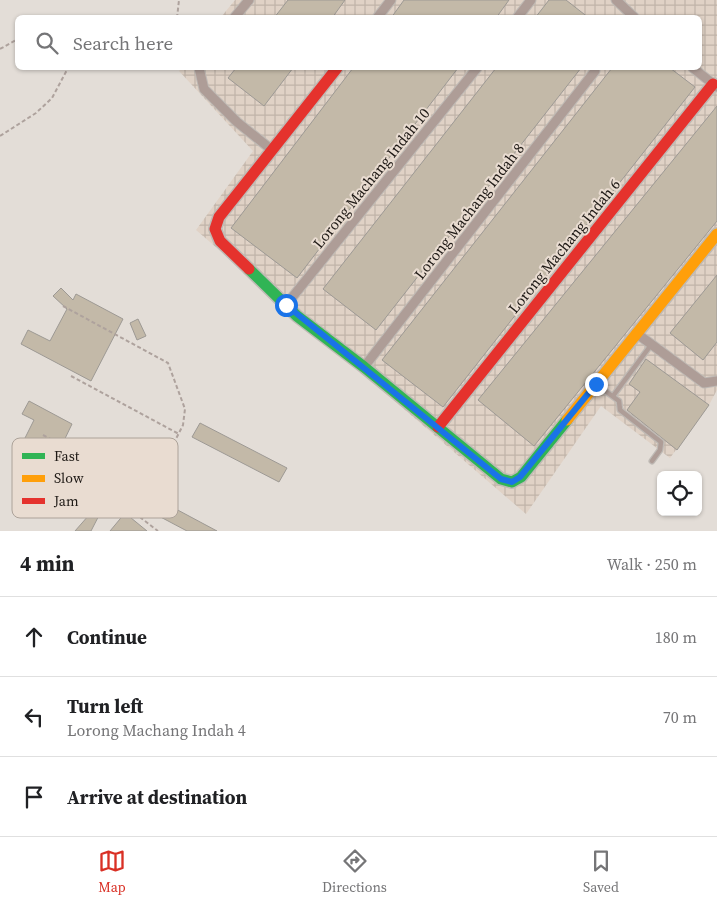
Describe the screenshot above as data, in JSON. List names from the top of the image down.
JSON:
{
  "streets": {
    "street": ["Lorong Machang Indah 10", "Lorong Machang Indah 8", "Lorong Machang Indah 6"]
  },
  "legend": ["Fast", "Slow", "Jam"],
  "page": {
    "search": "Search here",
    "heading": ["4 min", "Walk · 250 m"],
    "list": [
      ["Continue", "180 m"],
      ["Turn left", "Lorong Machang Indah 4", "70 m"],
      "Arrive at destination"
    ],
    "nav": ["Map", "Directions", "Saved"]
  }
}
